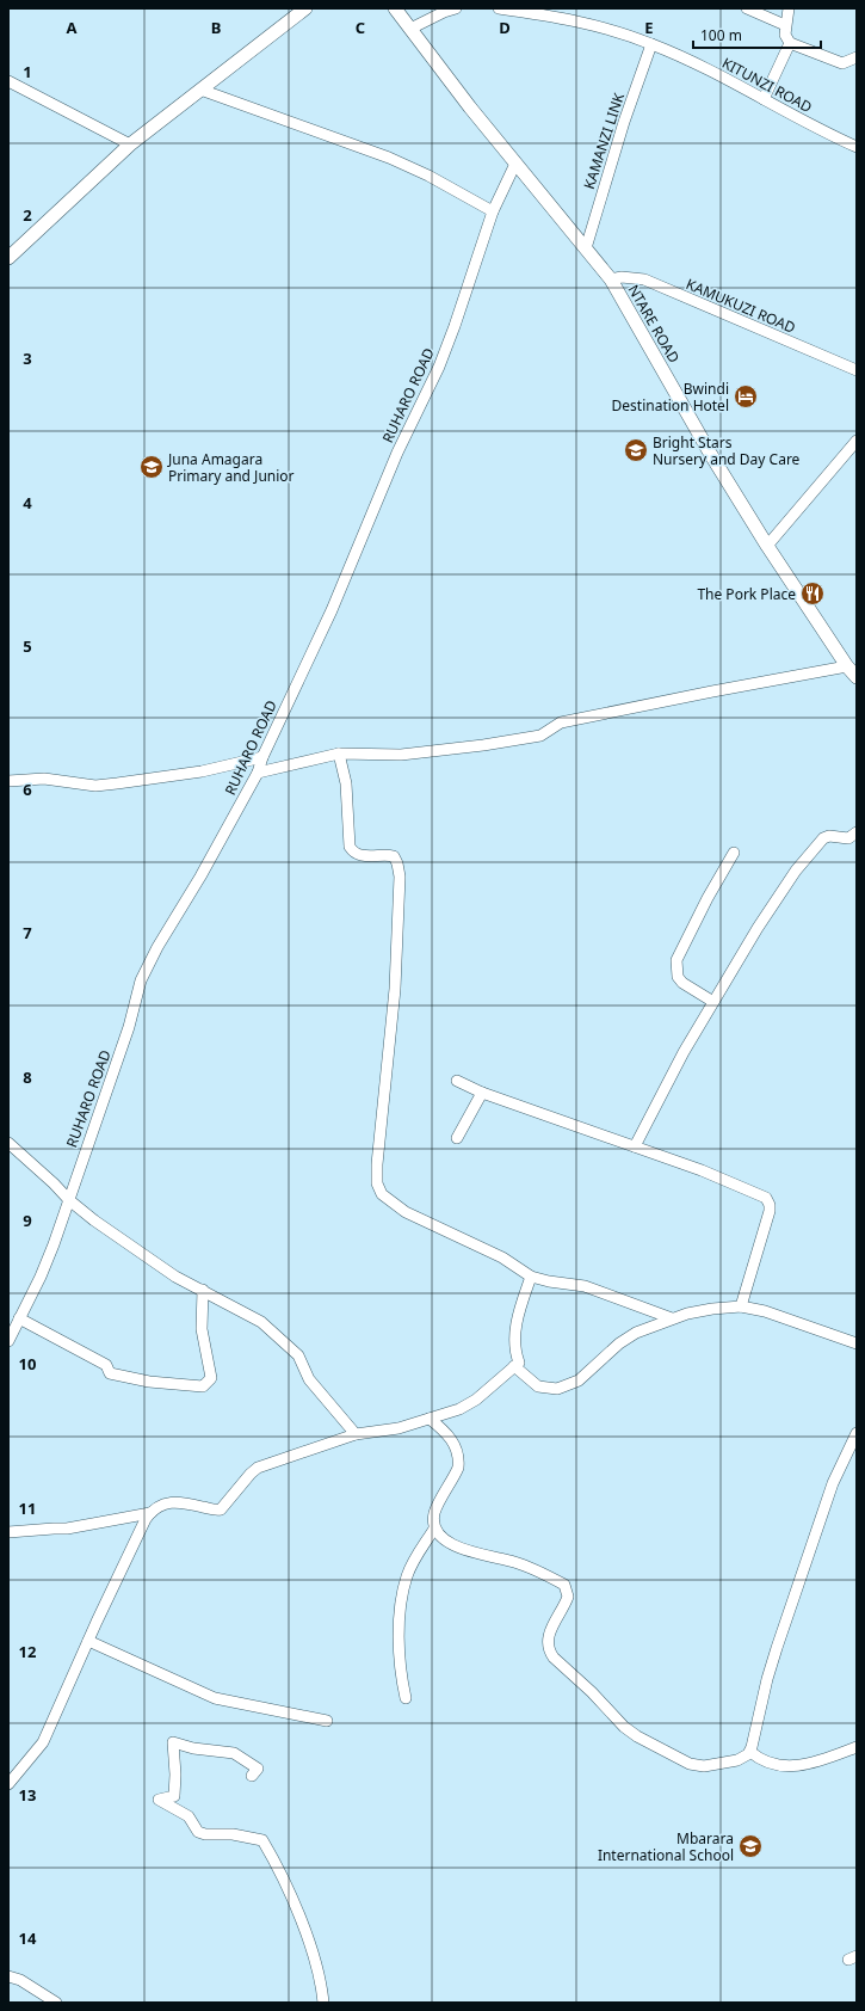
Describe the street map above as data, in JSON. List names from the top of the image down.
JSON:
{
  "streets": {
    "main road": ["NTARE ROAD"],
    "street": [
      "KITUNZI ROAD",
      "KAMANZI LINK",
      "KAMUKUZI ROAD",
      "RUHARO ROAD"
    ]
  },
  "crossings": [
    ["KITUNZI ROAD", "KAMANZI LINK"],
    ["KAMANZI LINK", "NTARE ROAD"],
    ["KAMUKUZI ROAD", "NTARE ROAD"],
    ["NTARE ROAD", "RUHARO ROAD"]
  ],
  "places": {
    "hotel": ["Bwindi Destination Hotel"],
    "school or university": ["Bright Stars Nursery and Day Care", "Juna Amagara Primary and Junior", "Mbarara International School"],
    "restaurant": ["The Pork Place"]
  },
  "scale_bar": "100 m",
  "grid": {
    "columns": [
      "A",
      "B",
      "C",
      "D",
      "E"
    ],
    "rows": [
      "1",
      "2",
      "3",
      "4",
      "5",
      "6",
      "7",
      "8",
      "9",
      "10",
      "11",
      "12",
      "13",
      "14"
    ]
  }
}
